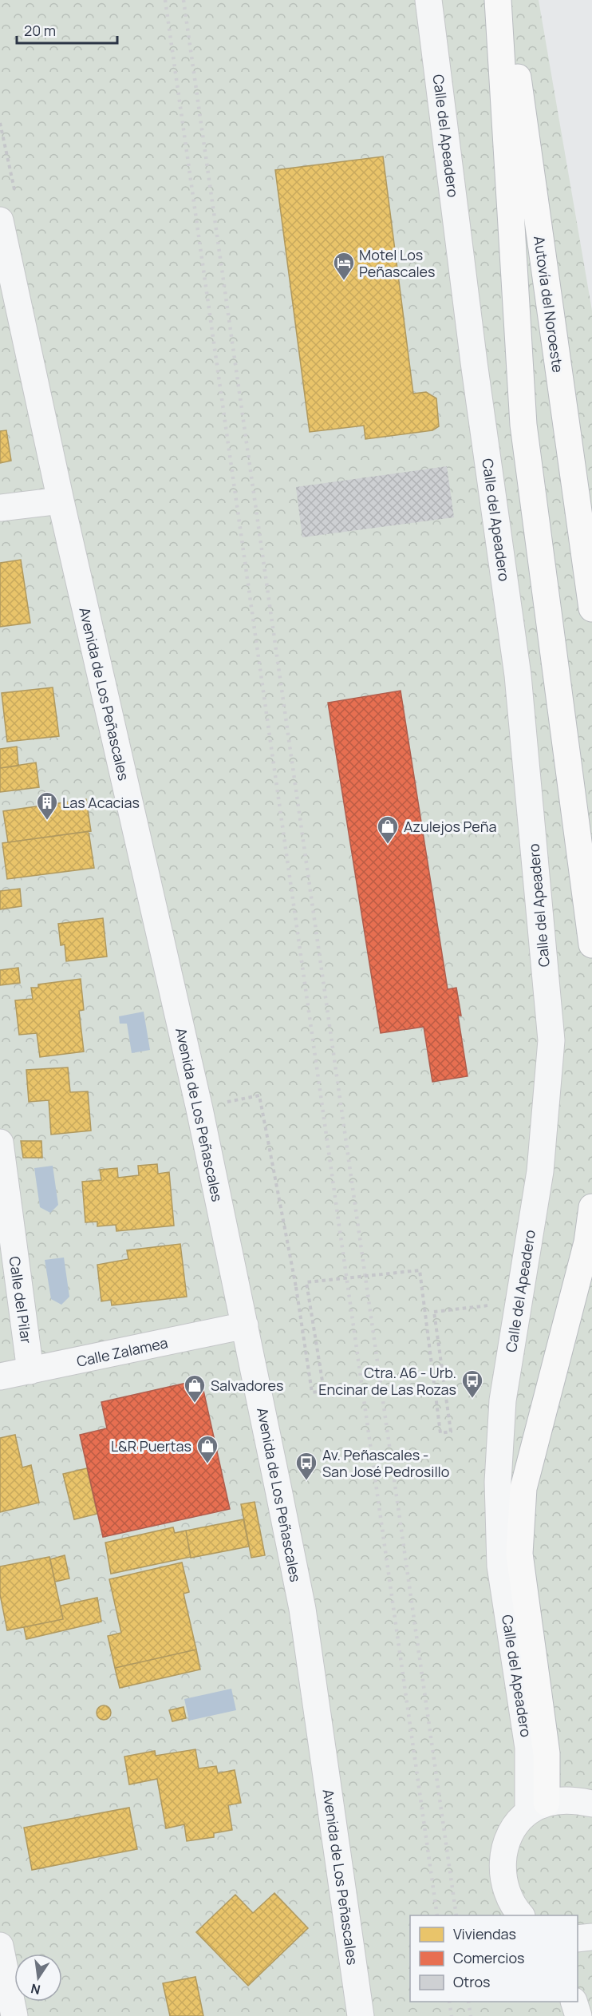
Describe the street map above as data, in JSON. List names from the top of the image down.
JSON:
{
  "streets": {
    "highway": ["Autovía del Noroeste"],
    "street": [
      "Calle del Apeadero",
      "Avenida de Los Peñascales",
      "Calle del Pilar",
      "Calle Zalamea"
    ]
  },
  "crossings": [
    ["Avenida de Los Peñascales", "Calle Zalamea"],
    ["Calle del Pilar", "Calle Zalamea"]
  ],
  "places": {
    "hotel": ["Motel Los Peñascales"],
    "building": ["Las Acacias"],
    "shop": ["Azulejos Peña", "Salvadores", "L&R Puertas"],
    "bus stop": ["Ctra. A6 - Urb. Encinar de Las Rozas", "Av. Peñascales - San José Pedrosillo"]
  },
  "legend": ["Viviendas", "Comercios", "Otros"],
  "scale_bar": "20 m",
  "north": "bottom"
}
